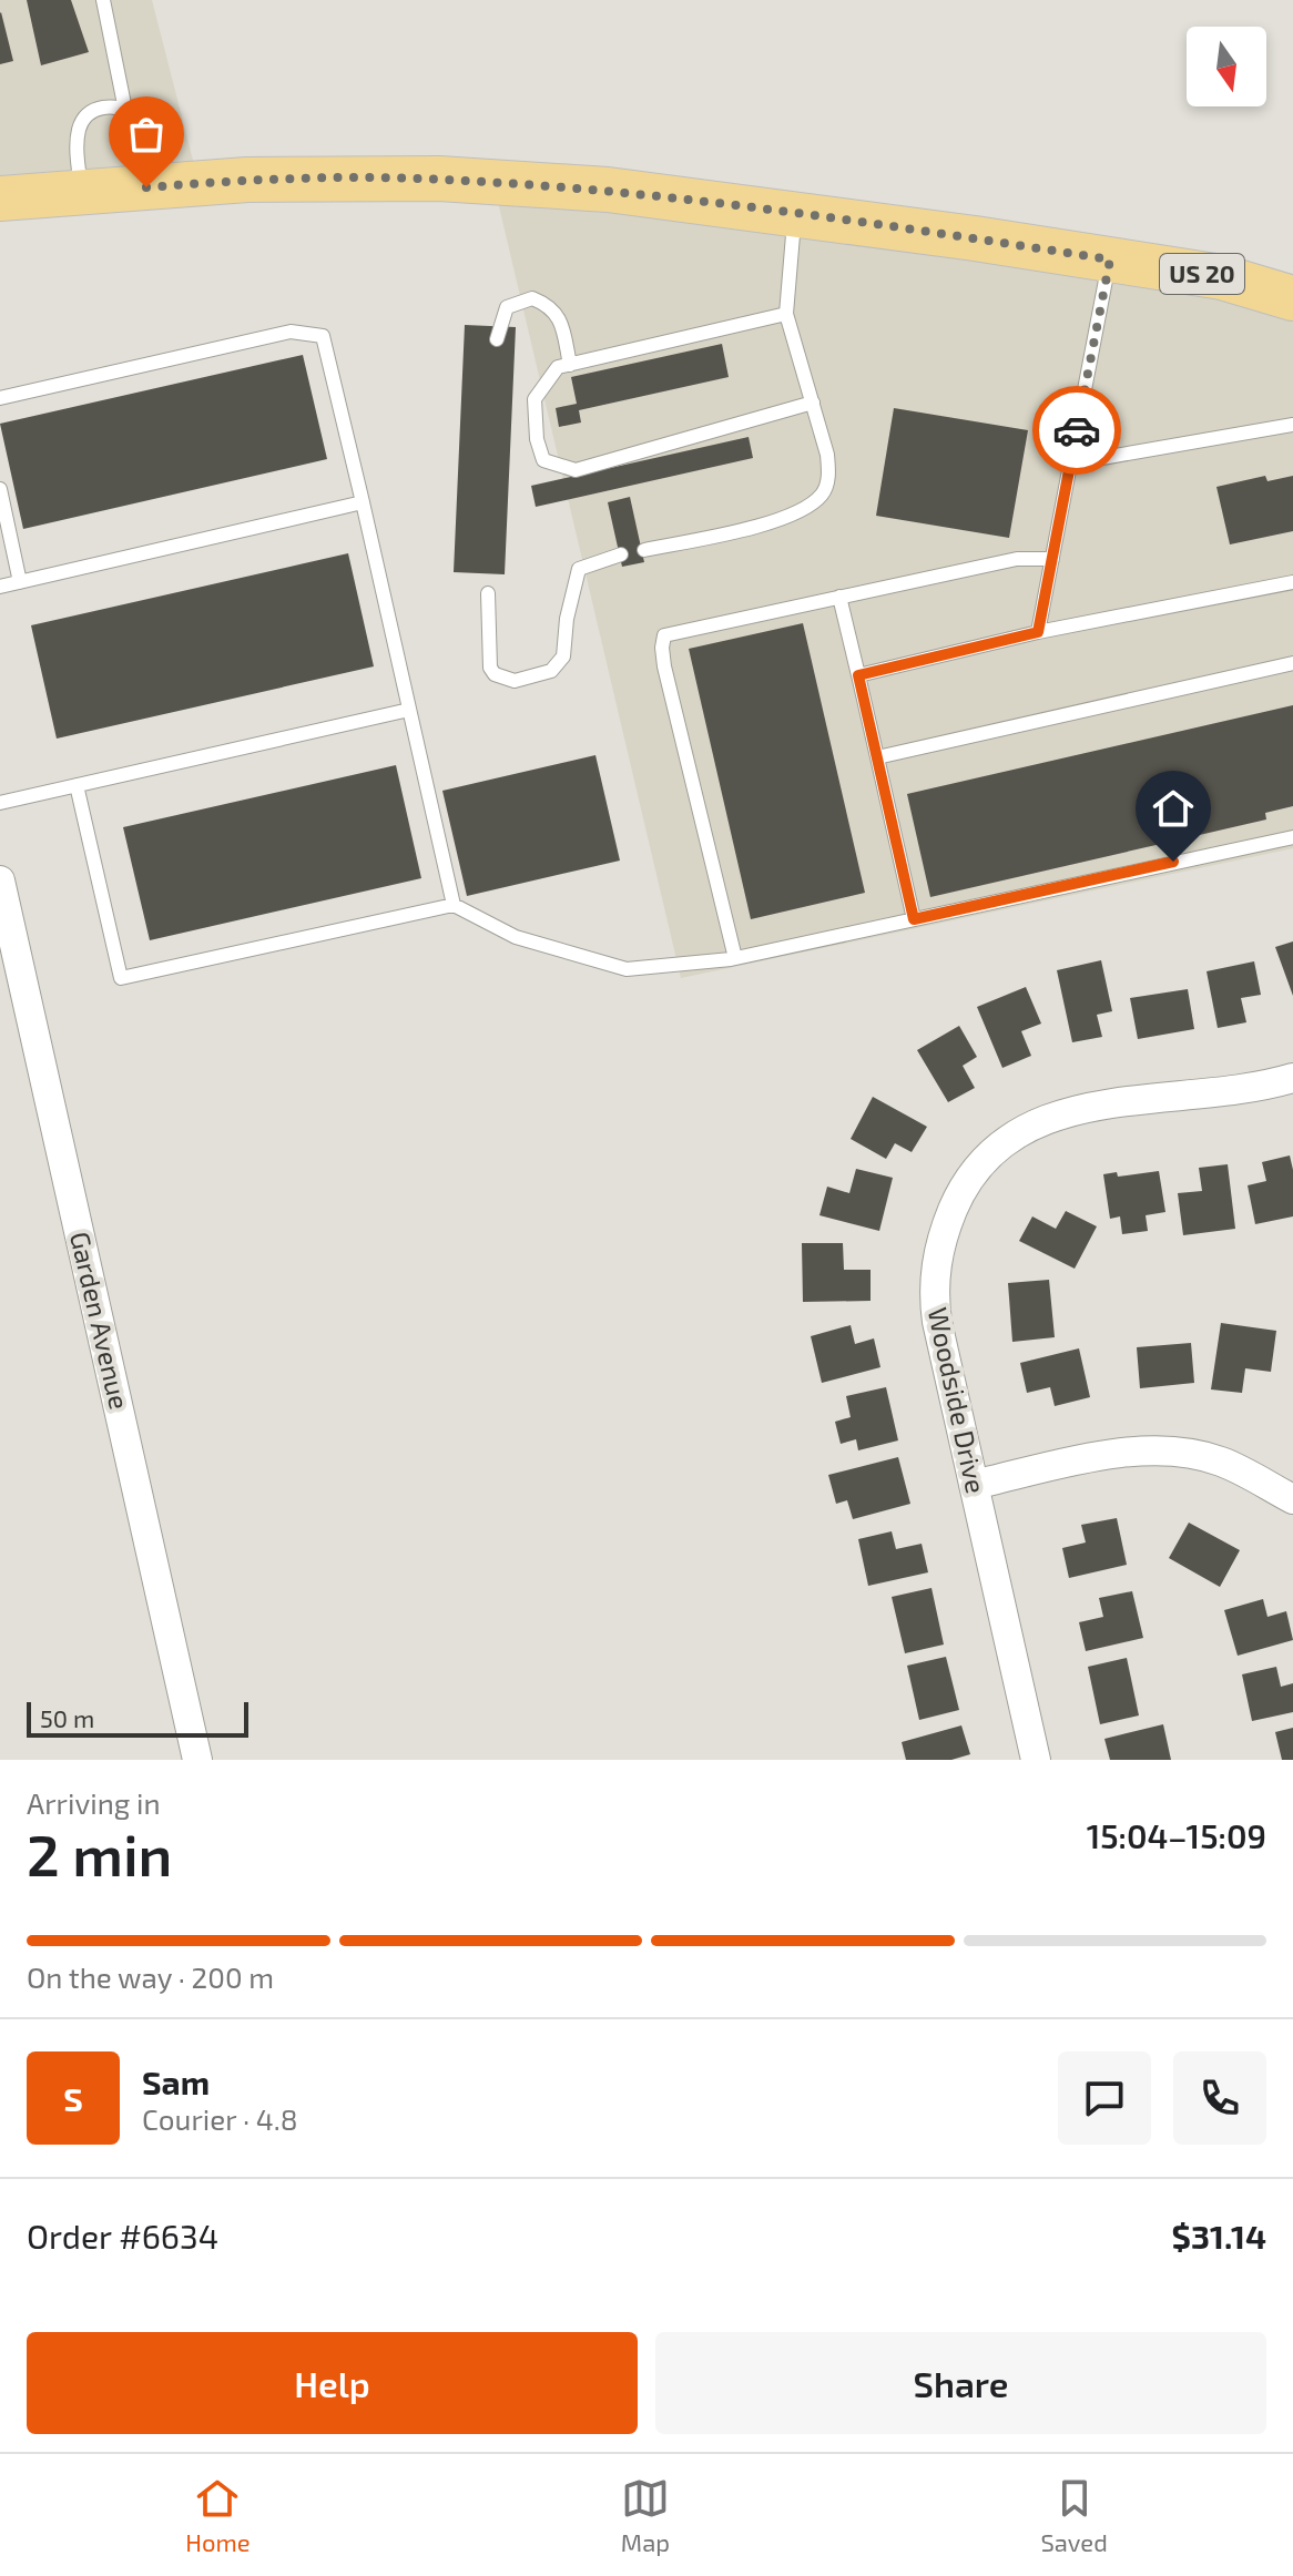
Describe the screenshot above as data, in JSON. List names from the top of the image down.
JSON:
{
  "streets": {
    "main road": ["US 20"],
    "street": ["Garden Avenue", "Woodside Drive"]
  },
  "scale_bar": "50 m",
  "north": "bottom",
  "page": {
    "scale": "50 m",
    "heading": ["2 min", "Arriving in", "15:04–15:09"],
    "panel": [
      "Sam",
      "Courier · 4.8",
      "Order #6634",
      "$31.14"
    ],
    "bar": "On the way · 200 m",
    "round": "S",
    "buttons": ["Help", "Share"],
    "tabs": ["Home", "Map", "Saved"]
  }
}
